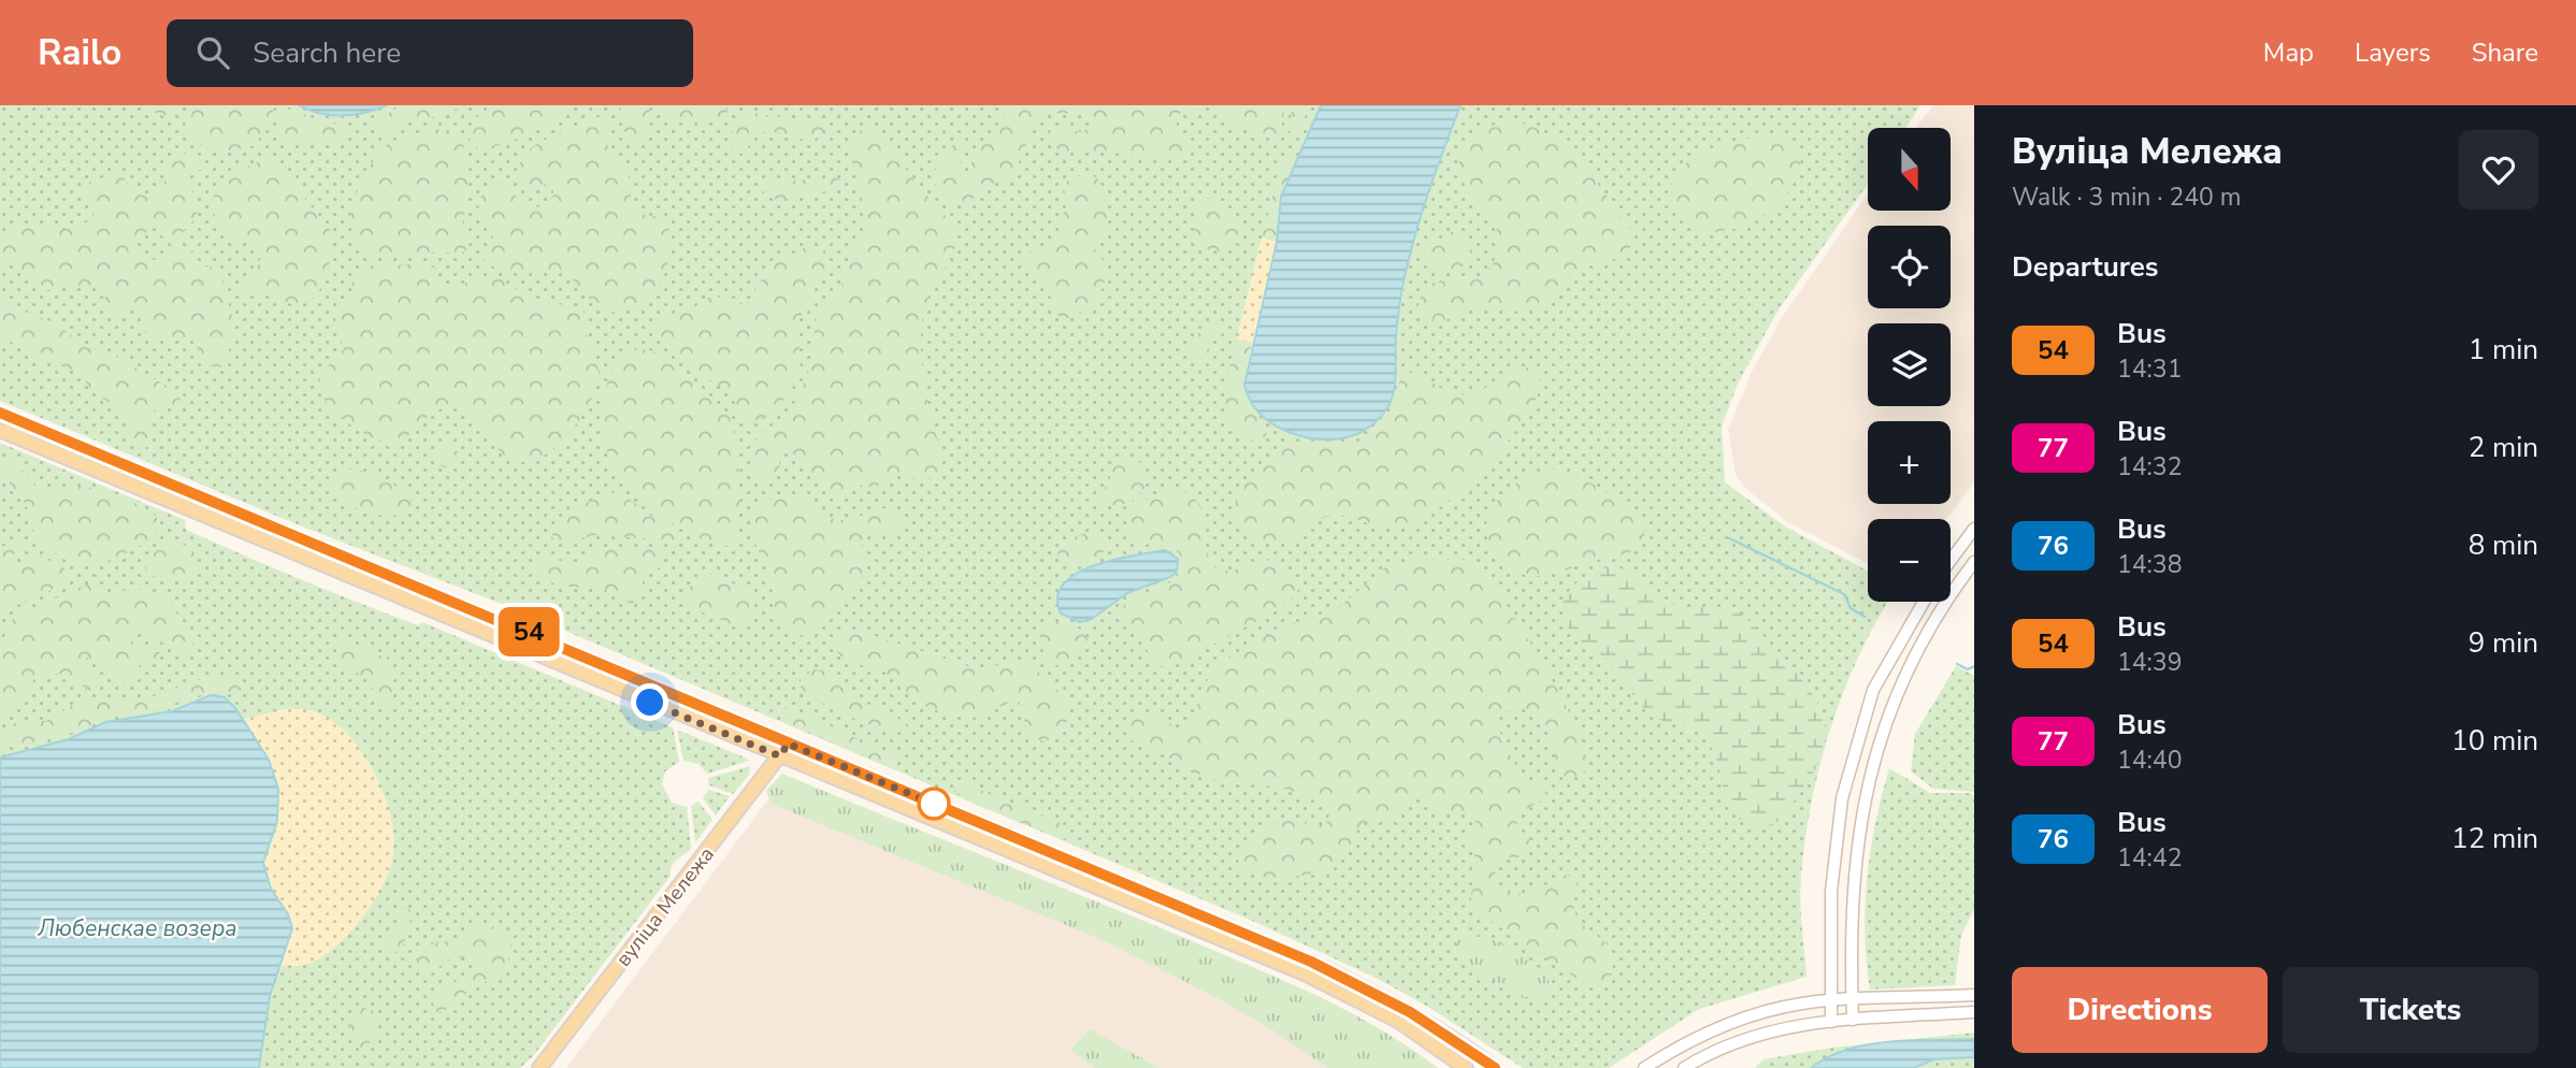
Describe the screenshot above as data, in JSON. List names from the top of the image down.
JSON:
{
  "streets": {
    "main road": ["вуліца Мележа"]
  },
  "water": ["Любенскае возера"],
  "lines": ["bus line 54"],
  "north": "bottom",
  "page": {
    "header": "Railo",
    "search": "Search here",
    "nav": ["Map", "Layers", "Share"],
    "on_map": "54",
    "heading": [
      ["Вуліца Мележа", "Walk · 3 min · 240 m"],
      "Departures"
    ],
    "map_buttons": ["+", "−"],
    "list": [
      {
        "mark": "54",
        "name": "Bus",
        "note": "14:31",
        "value": "1 min"
      },
      {
        "mark": "77",
        "name": "Bus",
        "note": "14:32",
        "value": "2 min"
      },
      {
        "mark": "76",
        "name": "Bus",
        "note": "14:38",
        "value": "8 min"
      },
      {
        "mark": "54",
        "name": "Bus",
        "note": "14:39",
        "value": "9 min"
      },
      {
        "mark": "77",
        "name": "Bus",
        "note": "14:40",
        "value": "10 min"
      },
      {
        "mark": "76",
        "name": "Bus",
        "note": "14:42",
        "value": "12 min"
      }
    ],
    "buttons": ["Directions", "Tickets"]
  }
}
